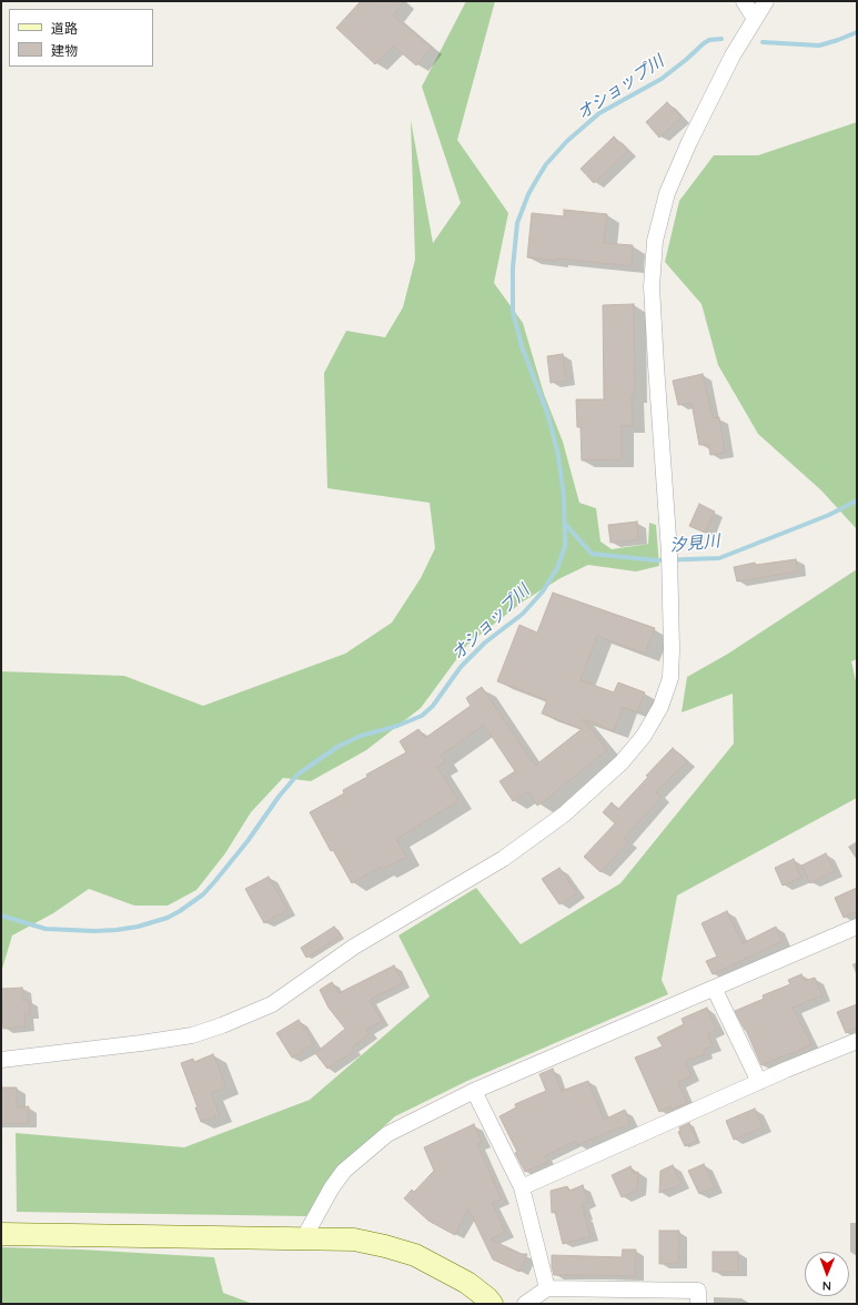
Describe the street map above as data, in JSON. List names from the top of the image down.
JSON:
{
  "water": ["オショップ川", "汐見川"],
  "legend": ["道路", "建物"],
  "north": "bottom"
}
